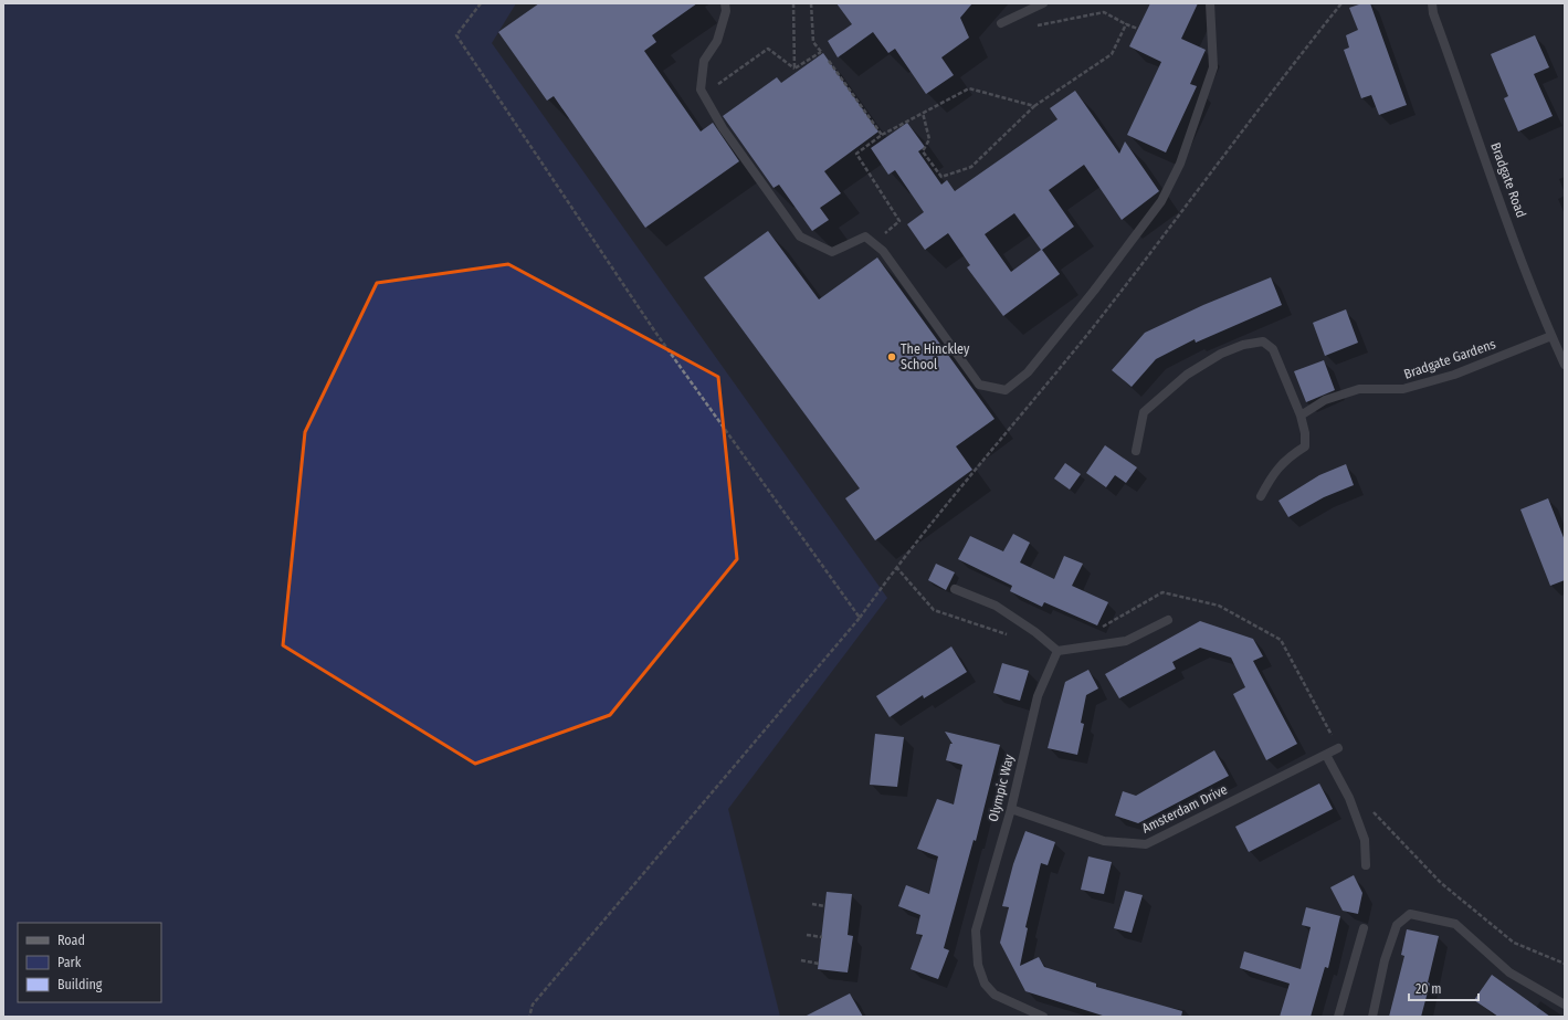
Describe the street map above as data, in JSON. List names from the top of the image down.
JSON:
{
  "streets": {
    "street": [
      "Bradgate Road",
      "Bradgate Gardens",
      "Olympic Way",
      "Amsterdam Drive"
    ]
  },
  "crossings": [
    ["Bradgate Road", "Bradgate Gardens"],
    ["Olympic Way", "Amsterdam Drive"]
  ],
  "places": ["The Hinckley School"],
  "legend": ["Road", "Park", "Building"],
  "scale_bar": "20 m"
}
